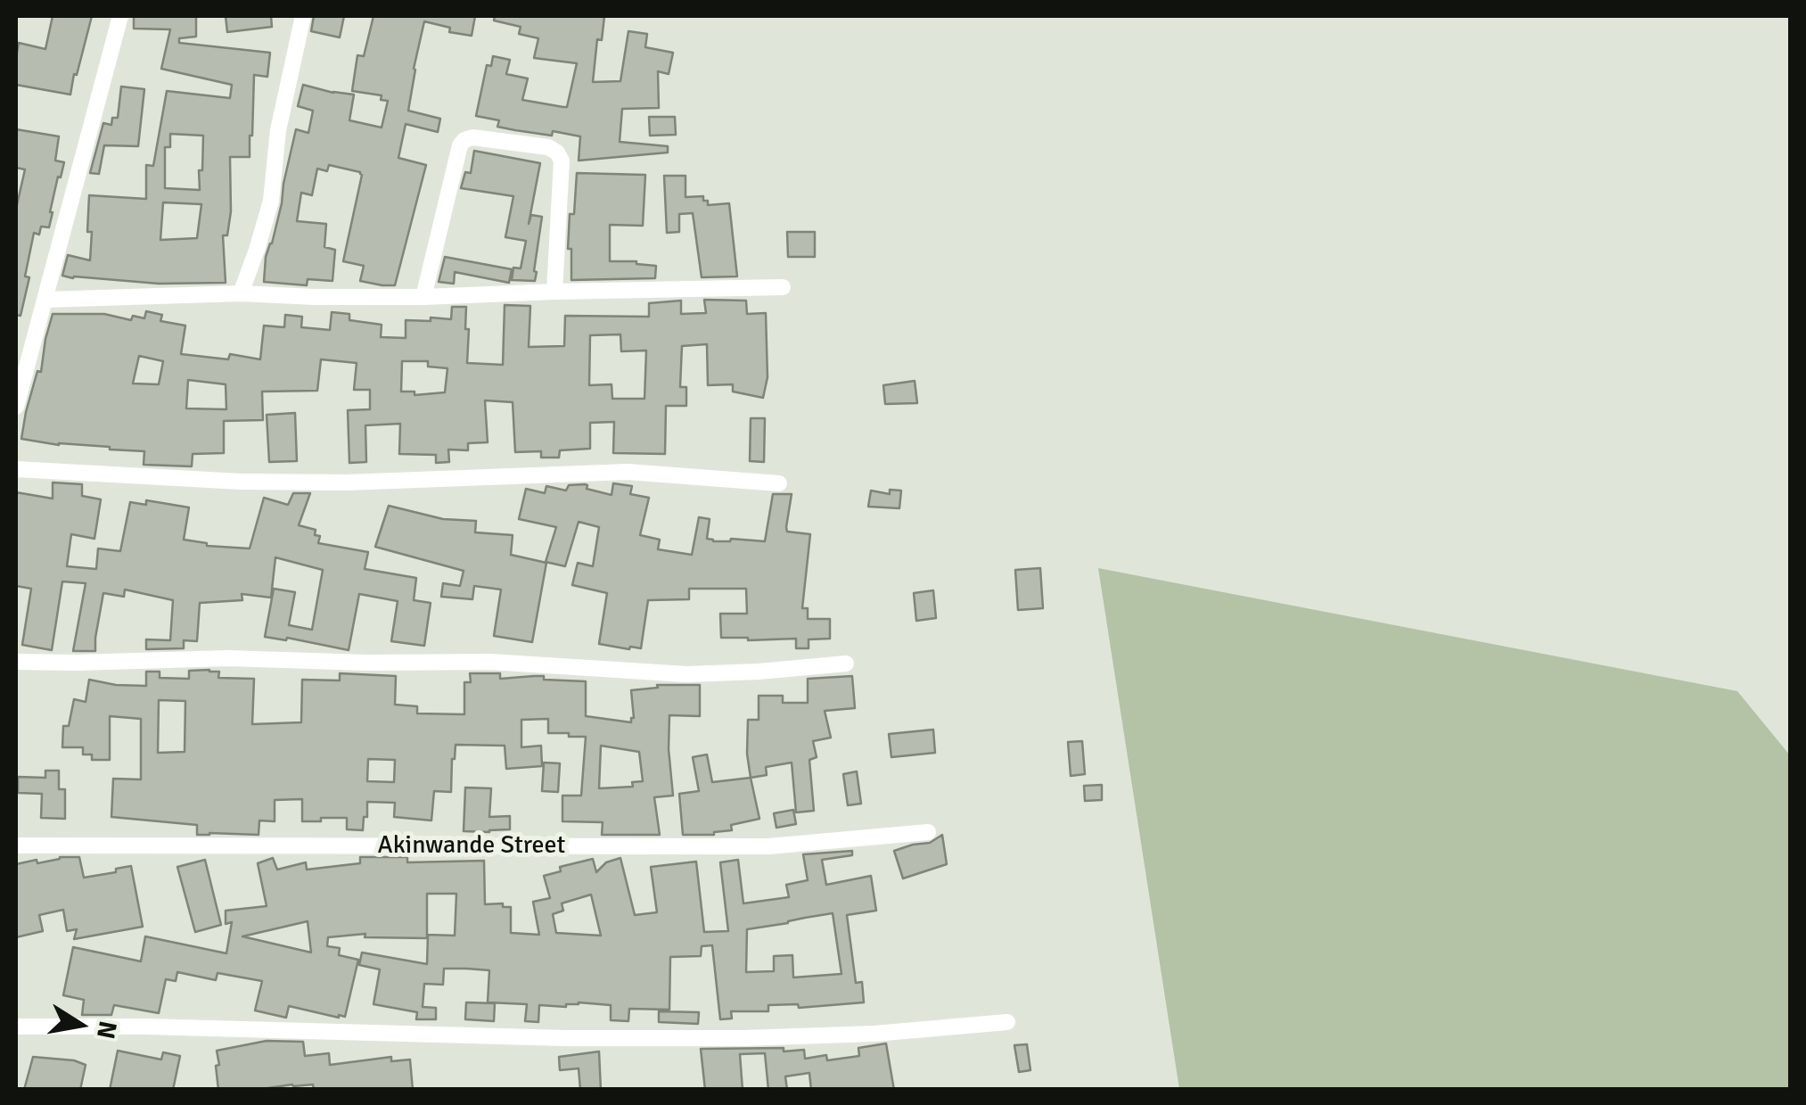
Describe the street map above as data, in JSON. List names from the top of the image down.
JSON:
{
  "streets": {
    "street": ["Akinwande Street"]
  },
  "north": "right"
}
